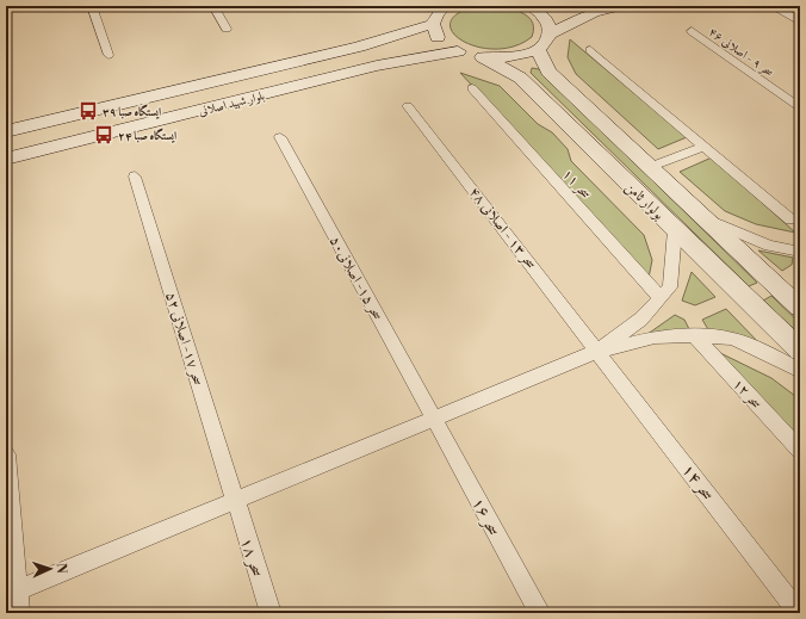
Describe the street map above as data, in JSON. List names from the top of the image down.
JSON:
{
  "streets": {
    "main road": ["بلوار شهید اصلانی", "بولوار ثامن"],
    "street": [
      "سحر ۹ - اصلانی ۴۶",
      "سحر ۱۱",
      "سحر ۱۳ - اصلانی ۴۸",
      "سحر ۱۵- اصلانی۵۰",
      "سحر ۱۷- اصلانی ۵۲",
      "سحر ۱۲",
      "سحر ۱۴",
      "سحر ۱۶",
      "سحر ۱۸"
    ]
  },
  "crossings": [
    ["سحر ۱۳ - اصلانی ۴۸", "سحر ۱۴"],
    ["سحر ۱۵- اصلانی۵۰", "سحر ۱۶"],
    ["سحر ۱۷- اصلانی ۵۲", "سحر ۱۸"]
  ],
  "places": {
    "bus stop": ["ایستگاه صبا ۳۹", "ایستگاه صبا ۲۴"]
  },
  "north": "right"
}
